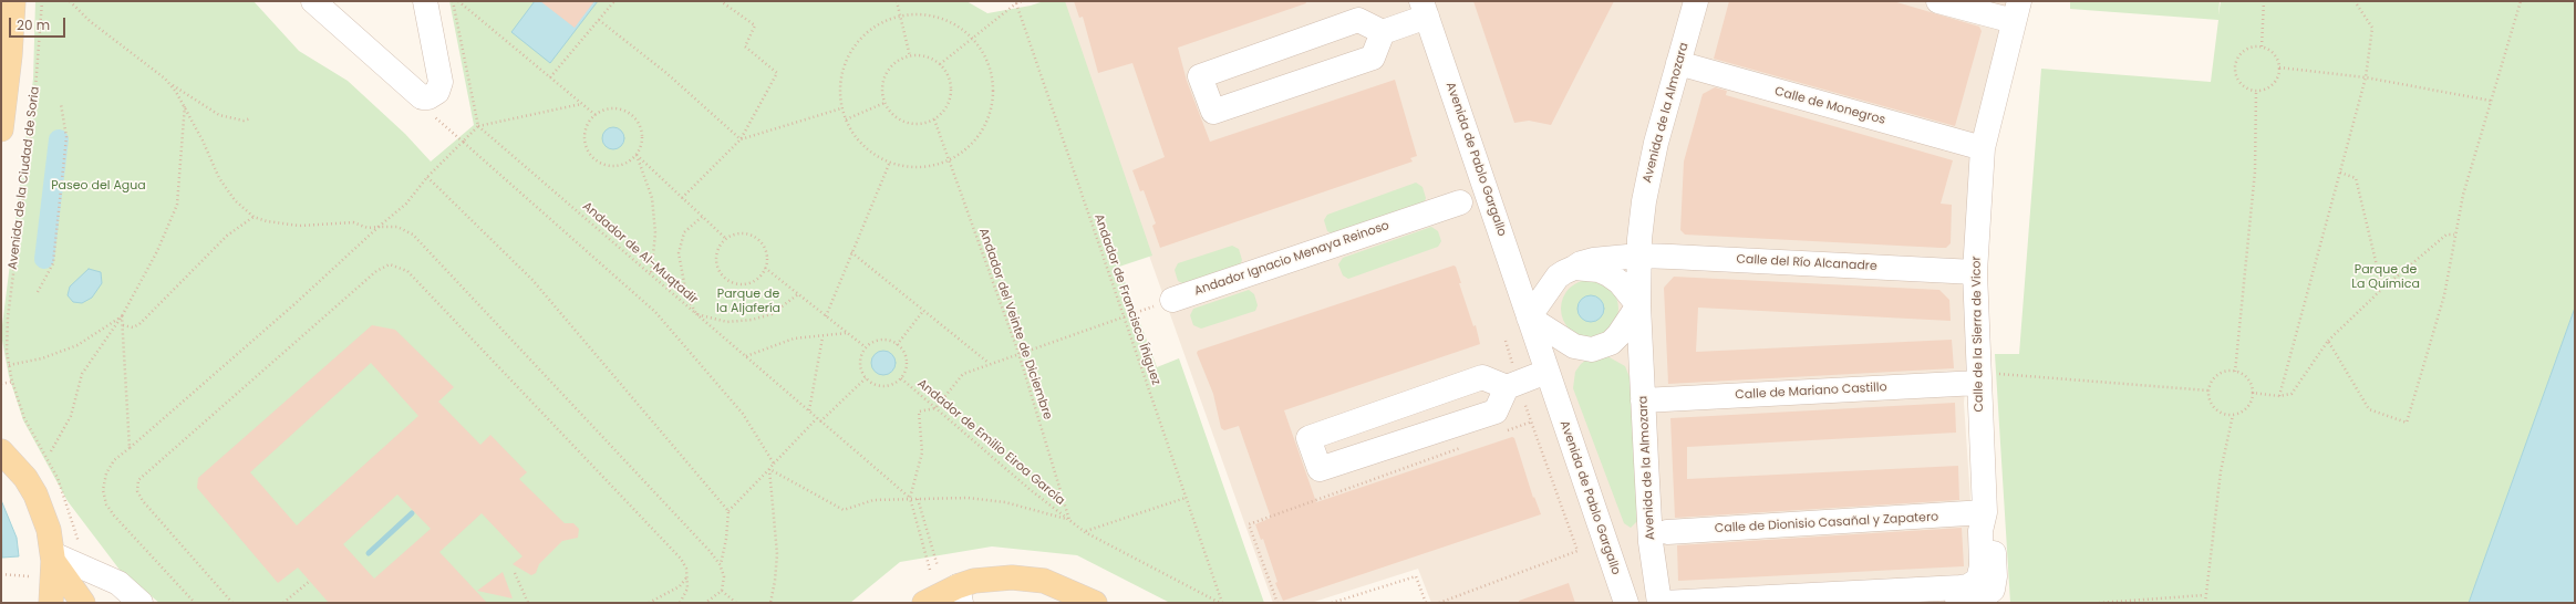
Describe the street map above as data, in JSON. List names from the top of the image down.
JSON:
{
  "streets": {
    "street": [
      "Calle de Monegros",
      "Avenida de la Almozara",
      "Avenida de Pablo Gargallo",
      "Andador Ignacio Menaya Reinoso",
      "Calle del Río Alcanadre",
      "Calle de la Sierra de Vicor",
      "Calle de Mariano Castillo",
      "Calle de Dionisio Casañal y Zapatero"
    ],
    "path": [
      "Avenida de la Ciudad de Soria",
      "Andador de Al-Muqtadir",
      "Andador de Francisco Íñiguez",
      "Andador del Veinte de Diciembre",
      "Andador de Emilio Eiroa García"
    ]
  },
  "crossings": [
    ["Calle de Monegros", "Avenida de la Almozara"],
    ["Calle de Monegros", "Calle de la Sierra de Vicor"],
    ["Avenida de la Almozara", "Avenida de Pablo Gargallo"],
    ["Avenida de la Almozara", "Calle del Río Alcanadre"],
    ["Avenida de la Almozara", "Calle de Mariano Castillo"],
    ["Calle del Río Alcanadre", "Calle de la Sierra de Vicor"],
    ["Andador de Francisco Íñiguez", "Andador de Emilio Eiroa García"],
    ["Andador del Veinte de Diciembre", "Andador de Emilio Eiroa García"],
    ["Calle de la Sierra de Vicor", "Calle de Mariano Castillo"],
    ["Calle de la Sierra de Vicor", "Calle de Dionisio Casañal y Zapatero"]
  ],
  "parks": ["Paseo del Agua", "Parque de La Química", "Parque de la Aljafería"],
  "scale_bar": "20 m"
}
